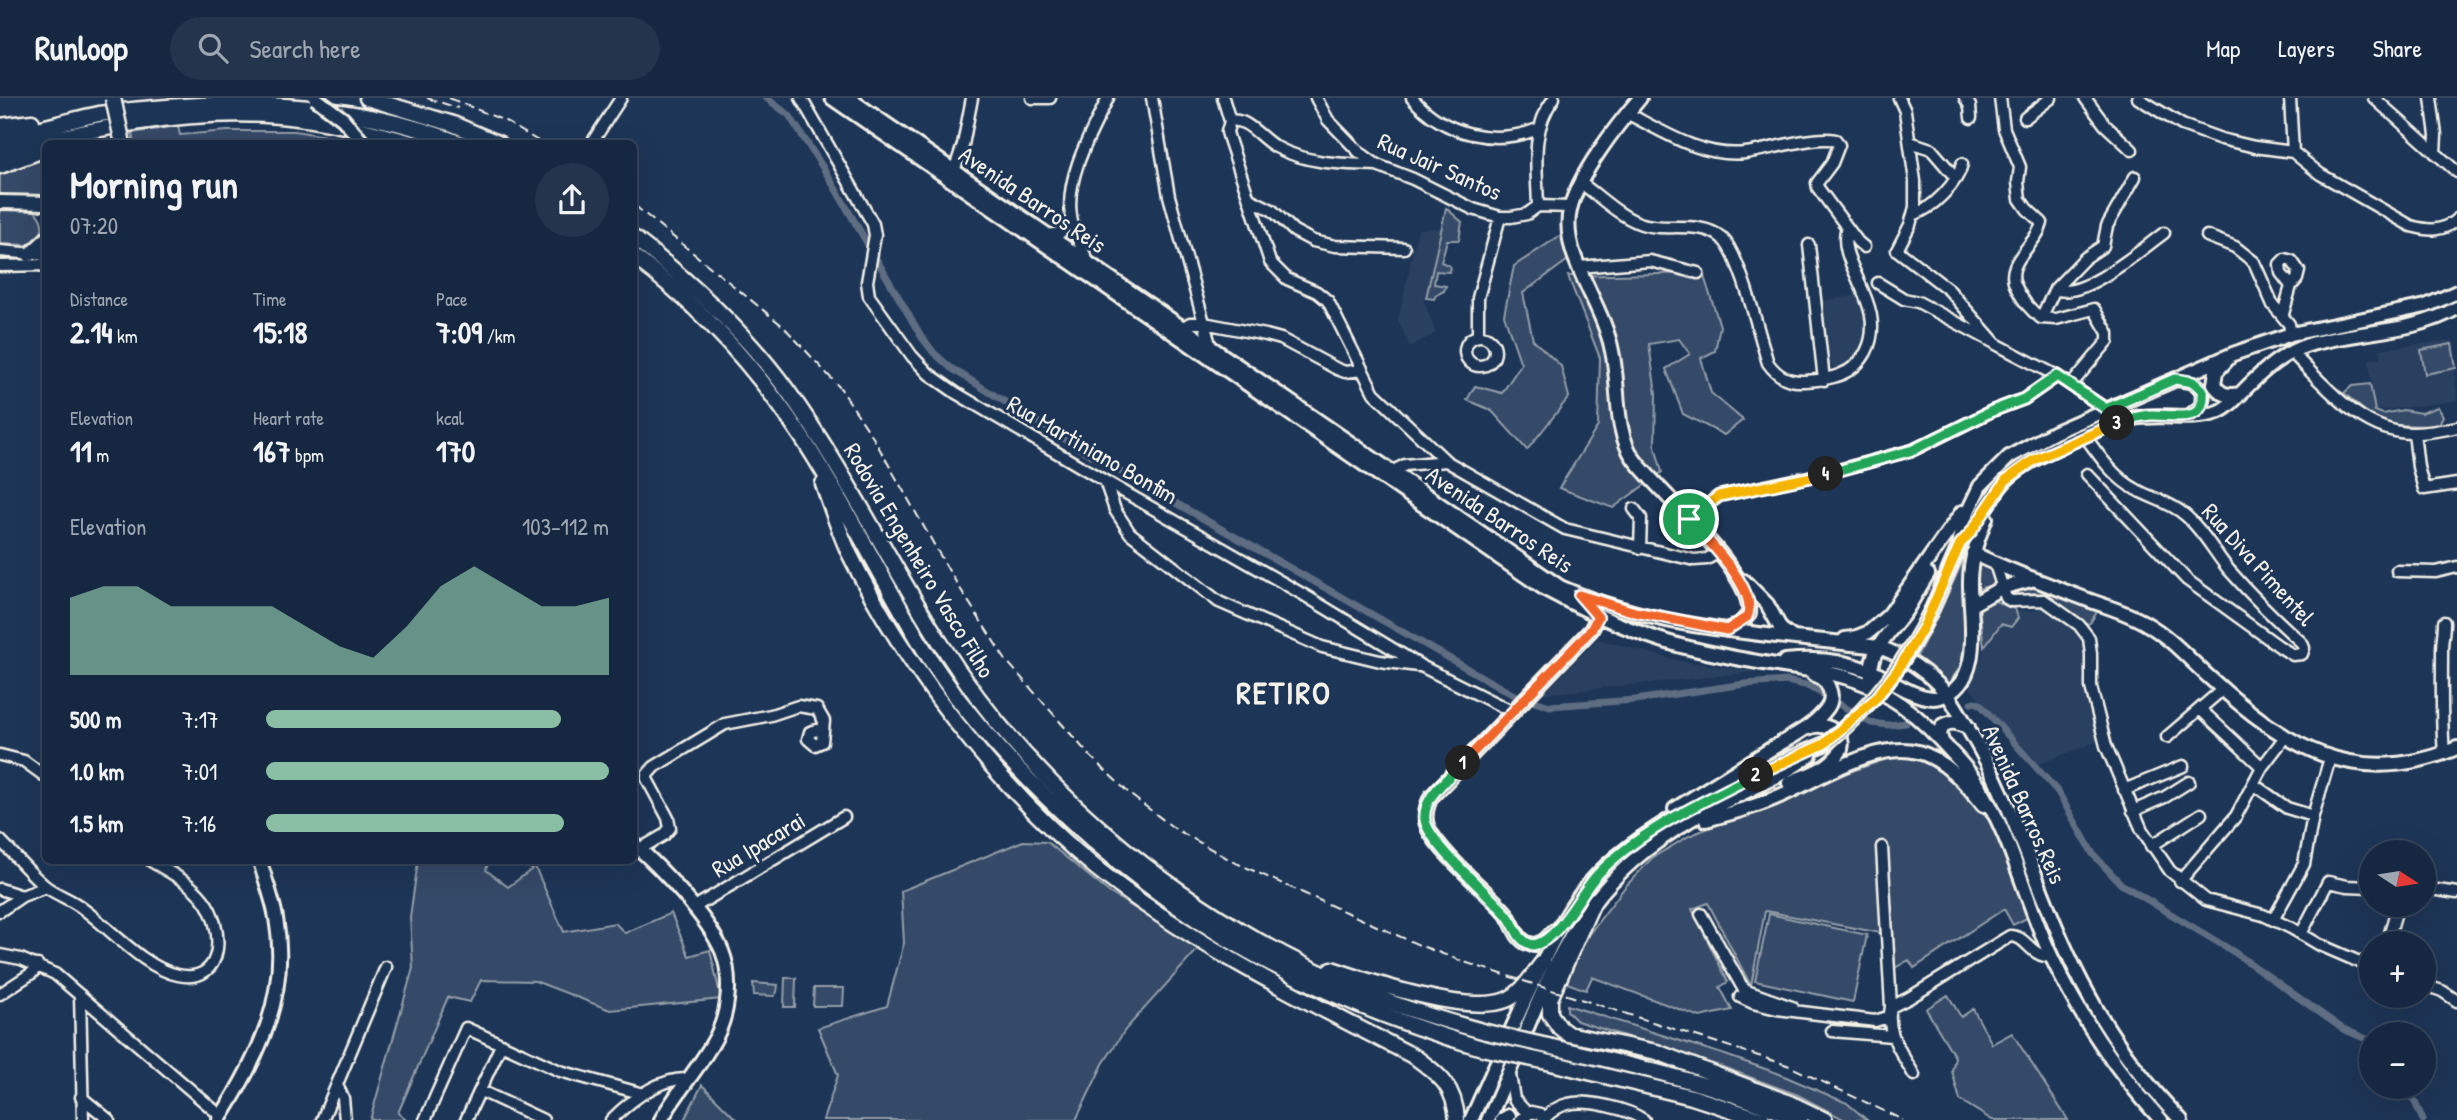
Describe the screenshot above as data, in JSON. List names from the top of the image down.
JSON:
{
  "streets": {
    "highway": ["Rodovia Engenheiro Vasco Filho"],
    "main road": ["Avenida Barros Reis"],
    "street": [
      "Rua Jair Santos",
      "Rua Martiniano Bonfim",
      "Rua Diva Pimentel",
      "Rua Ipacarai"
    ]
  },
  "districts": ["RETIRO"],
  "north": "right",
  "page": {
    "header": "Runloop",
    "search": "Search here",
    "nav": ["Map", "Layers", "Share"],
    "heading": ["Morning run", "07:20"],
    "stats": [
      ["Distance", "2.14 km"],
      ["Time", "15:18"],
      ["Pace", "7:09 /km"],
      ["Elevation", "11 m"],
      ["Heart rate", "167 bpm"],
      ["kcal", "170"]
    ],
    "pins": [
      "3",
      "4",
      "1",
      "2"
    ],
    "chart": ["Elevation", "103–112 m"],
    "list": [
      {
        "name": "500 m",
        "note": "7:17"
      },
      {
        "name": "1.0 km",
        "note": "7:01"
      },
      {
        "name": "1.5 km",
        "note": "7:16"
      }
    ],
    "map_buttons": ["+", "−"]
  }
}
